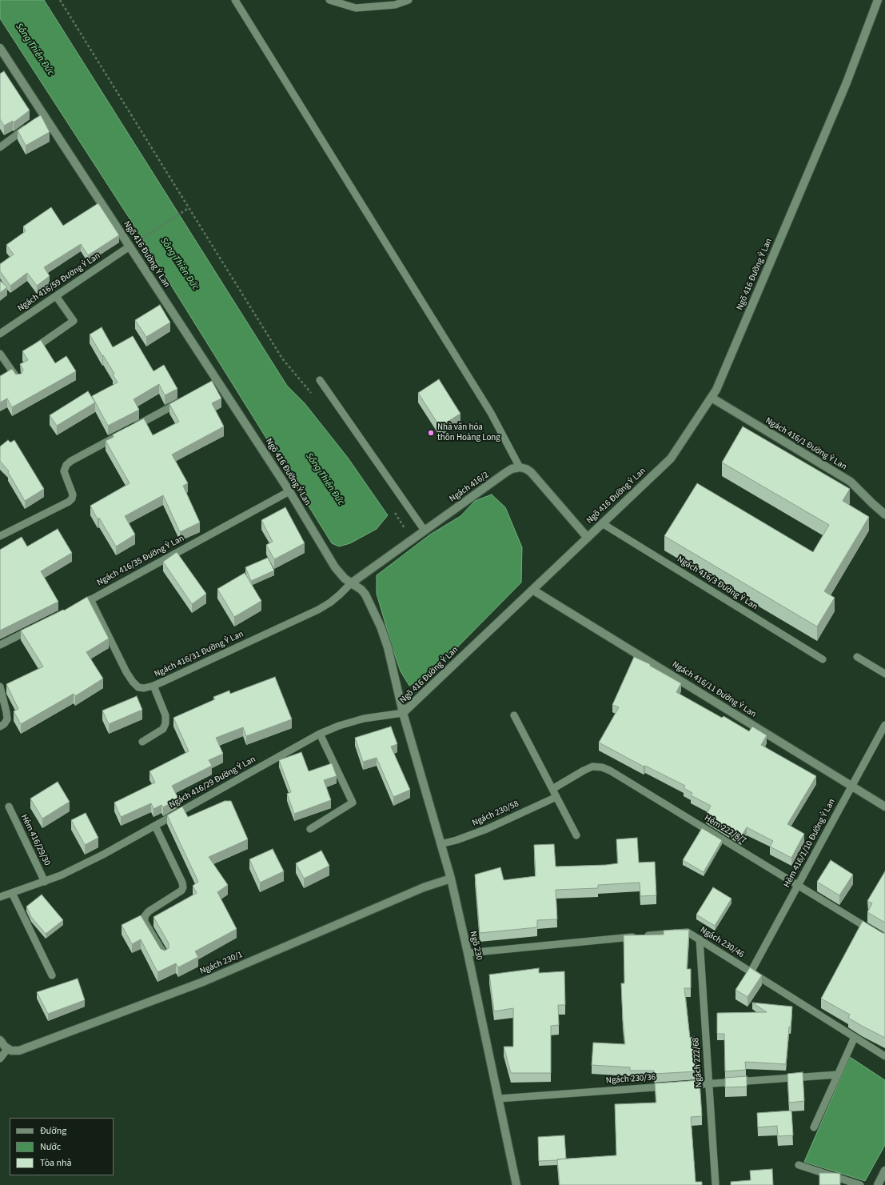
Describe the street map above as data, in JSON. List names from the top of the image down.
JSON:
{
  "streets": {
    "street": [
      "Ngõ 416 Đường Ỷ Lan",
      "Ngách 416/1 Đường Ỷ Lan",
      "Ngách 416/2",
      "Ngách 416/11 Đường Ỷ Lan",
      "Ngõ 230",
      "Ngách 230/1"
    ],
    "lane": [
      "Ngách 416/59 Đường Ỷ Lan",
      "Ngách 416/35 Đường Ỷ Lan",
      "Ngách 416/3 Đường Ỷ Lan",
      "Ngách 416/31 Đường Ỷ Lan",
      "Ngách 416/29 Đường Ỷ Lan",
      "Ngách 230/58",
      "Hẻm 222/8/7",
      "Hẻm 416/29/30",
      "Hẻm 416/1/10 Đường Ỷ Lan",
      "Ngách 230/46",
      "Ngách 222/68",
      "Ngách 230/36"
    ]
  },
  "crossings": [
    ["Ngõ 416 Đường Ỷ Lan", "Ngách 416/59 Đường Ỷ Lan"],
    ["Ngõ 416 Đường Ỷ Lan", "Ngách 416/1 Đường Ỷ Lan"],
    ["Ngõ 416 Đường Ỷ Lan", "Ngách 416/2"],
    ["Ngõ 416 Đường Ỷ Lan", "Ngách 416/35 Đường Ỷ Lan"],
    ["Ngõ 416 Đường Ỷ Lan", "Ngách 416/3 Đường Ỷ Lan"],
    ["Ngõ 416 Đường Ỷ Lan", "Ngách 416/31 Đường Ỷ Lan"],
    ["Ngõ 416 Đường Ỷ Lan", "Ngách 416/11 Đường Ỷ Lan"],
    ["Ngõ 416 Đường Ỷ Lan", "Ngách 416/29 Đường Ỷ Lan"],
    ["Ngõ 416 Đường Ỷ Lan", "Ngõ 230"],
    ["Ngách 416/2", "Ngách 416/31 Đường Ỷ Lan"],
    ["Ngách 416/35 Đường Ỷ Lan", "Ngách 416/31 Đường Ỷ Lan"],
    ["Ngách 416/11 Đường Ỷ Lan", "Hẻm 416/1/10 Đường Ỷ Lan"],
    ["Ngách 416/29 Đường Ỷ Lan", "Hẻm 416/29/30"],
    ["Ngách 416/29 Đường Ỷ Lan", "Ngõ 230"],
    ["Ngách 230/58", "Ngõ 230"],
    ["Hẻm 222/8/7", "Hẻm 416/1/10 Đường Ỷ Lan"],
    ["Hẻm 416/1/10 Đường Ỷ Lan", "Ngách 230/46"],
    ["Ngách 230/46", "Ngõ 230"],
    ["Ngách 230/46", "Ngách 222/68"],
    ["Ngõ 230", "Ngách 230/1"],
    ["Ngõ 230", "Ngách 230/36"]
  ],
  "water": ["Sông Thiên Đức"],
  "places": ["Nhà văn hóa thôn Hoàng Long"],
  "legend": ["Đường", "Nước", "Tòa nhà"]
}
